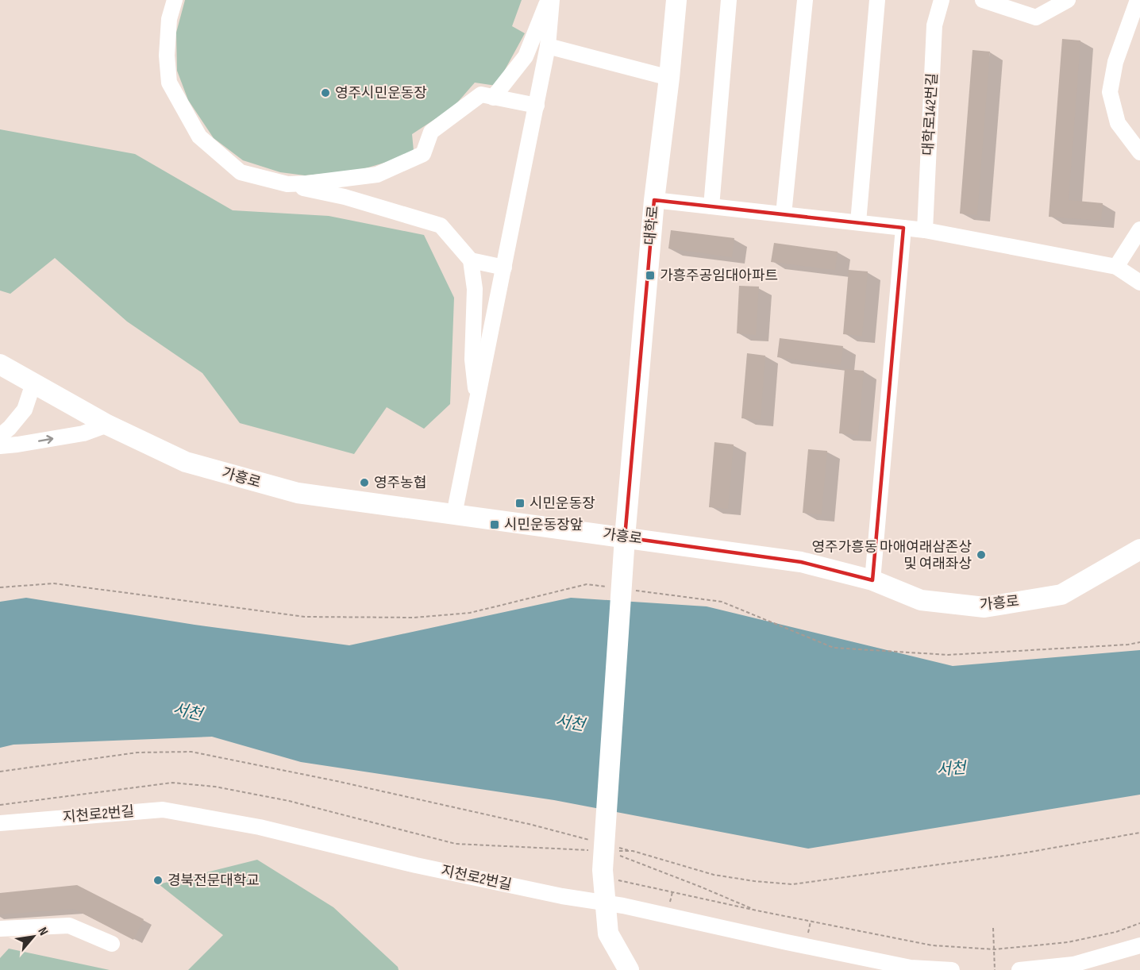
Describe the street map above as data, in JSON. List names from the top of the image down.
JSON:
{
  "streets": {
    "main road": ["대학로", "가흥로"],
    "street": ["대학로142번길", "지천로2번길"]
  },
  "crossings": [
    ["대학로", "가흥로"]
  ],
  "water": ["서천"],
  "places": {
    "other": [
      "영주시민운동장",
      "영주농협",
      "영주가흥동 마애여래삼존상 및 여래좌상",
      "경북전문대학교"
    ],
    "transit": ["가흥주공임대아파트", "시민운동장", "시민운동장앞"]
  },
  "north": "top right"
}
